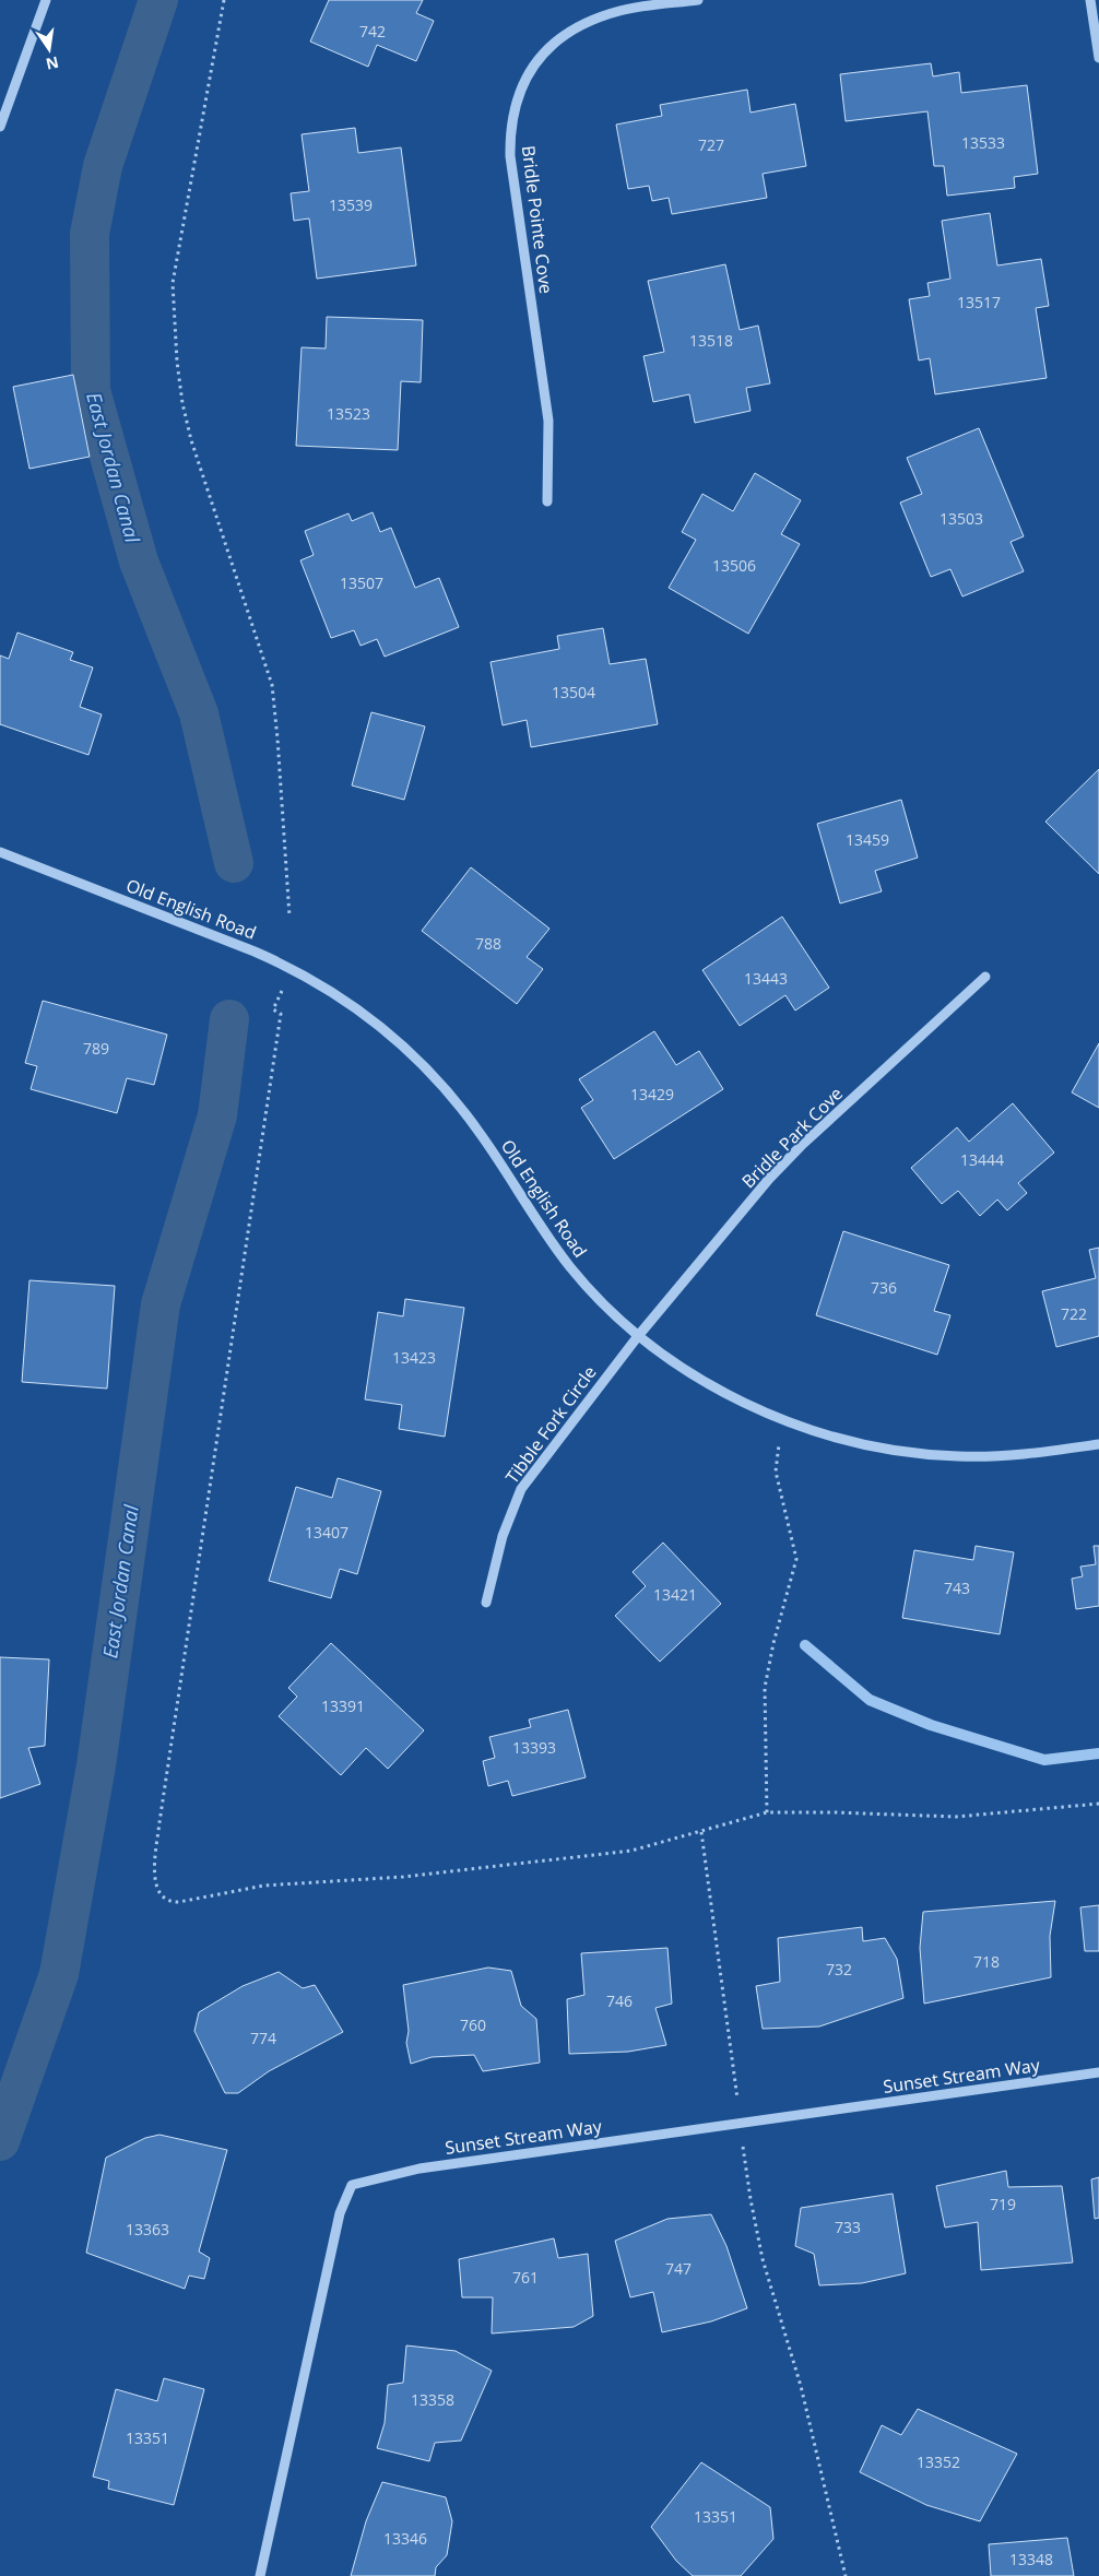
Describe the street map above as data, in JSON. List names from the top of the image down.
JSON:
{
  "streets": {
    "street": [
      "Bridle Pointe Cove",
      "Old English Road",
      "Bridle Park Cove",
      "Tibble Fork Circle",
      "Sunset Stream Way"
    ]
  },
  "crossings": [
    ["Old English Road", "Bridle Park Cove"],
    ["Old English Road", "Tibble Fork Circle"],
    ["Bridle Park Cove", "Tibble Fork Circle"]
  ],
  "water": ["East Jordan Canal"],
  "house_numbers": [
    "742",
    "13533",
    "727",
    "13539",
    "13517",
    "13518",
    "13523",
    "13503",
    "13506",
    "13507",
    "13504",
    "13459",
    "788",
    "13443",
    "789",
    "13429",
    "13444",
    "736",
    "722",
    "13423",
    "13407",
    "743",
    "13421",
    "13391",
    "13393",
    "718",
    "732",
    "746",
    "760",
    "774",
    "719",
    "733",
    "13363",
    "747",
    "761",
    "13358",
    "13351",
    "13352",
    "13351",
    "13346",
    "13348"
  ],
  "north": "bottom"
}
